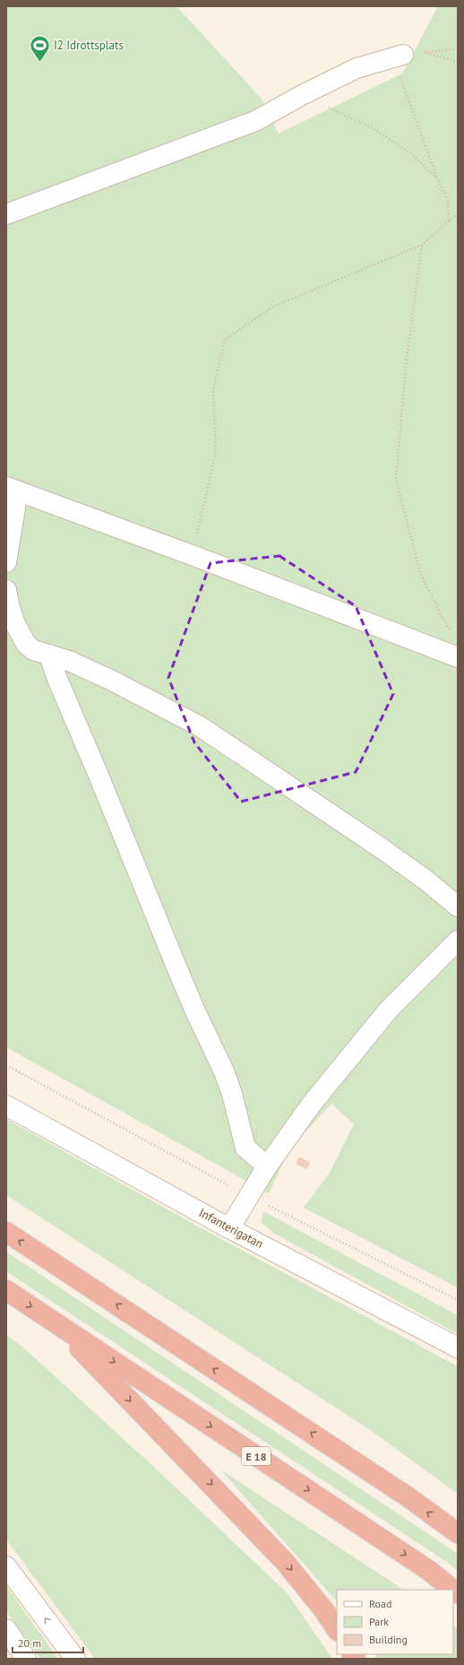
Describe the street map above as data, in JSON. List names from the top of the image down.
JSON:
{
  "streets": {
    "highway": ["E 18"],
    "street": ["Infanterigatan"]
  },
  "places": {
    "sports": ["I2 Idrottsplats"]
  },
  "legend": ["Road", "Park", "Building"],
  "scale_bar": "20 m"
}
